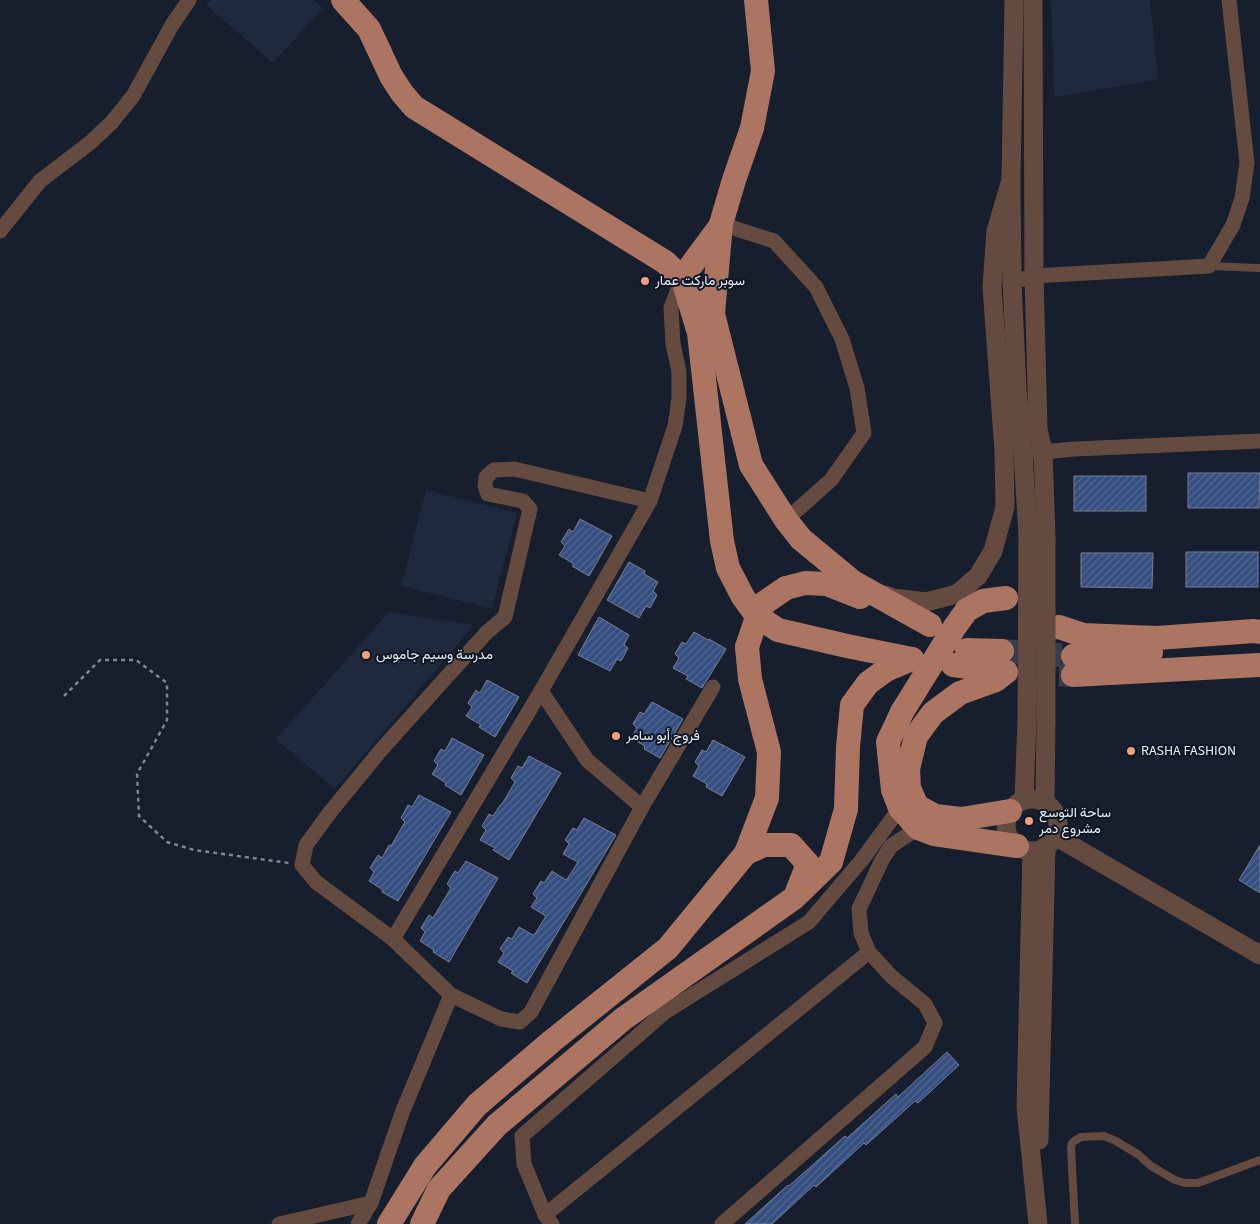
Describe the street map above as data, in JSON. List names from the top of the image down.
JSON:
{
  "places": [
    "سوبر ماركت عمار",
    "مدرسة وسيم جاموس",
    "فروج أبو سامر",
    "RASHA FASHION",
    "ساحة التوسع مشروع دمر"
  ]
}
